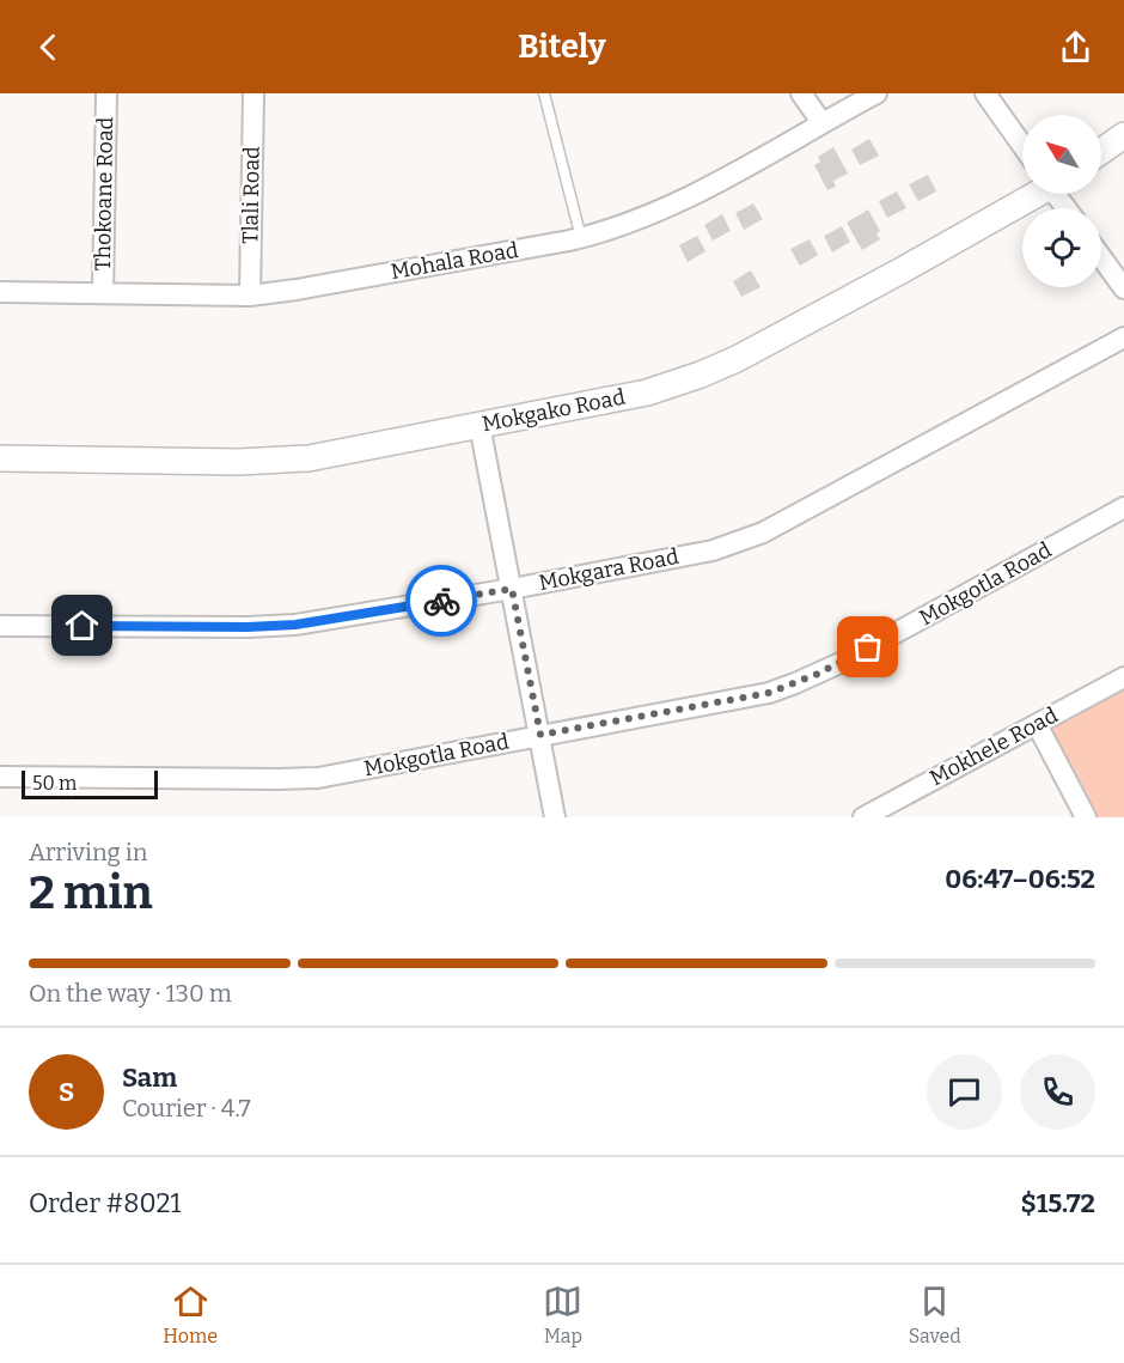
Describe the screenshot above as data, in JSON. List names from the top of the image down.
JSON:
{
  "streets": {
    "street": [
      "Thokoane Road",
      "Tlali Road",
      "Mohala Road",
      "Mokgako Road",
      "Mokgara Road",
      "Mokgotla Road",
      "Mokhele Road"
    ]
  },
  "crossings": [
    ["Thokoane Road", "Mohala Road"],
    ["Tlali Road", "Mohala Road"]
  ],
  "scale_bar": "50 m",
  "north": "top left",
  "page": {
    "header": "Bitely",
    "scale": "50 m",
    "heading": ["2 min", "Arriving in", "06:47–06:52"],
    "panel": [
      "Sam",
      "Courier · 4.7",
      "Order #8021",
      "$15.72"
    ],
    "bar": "On the way · 130 m",
    "round": "S",
    "tabs": ["Home", "Map", "Saved"]
  }
}
